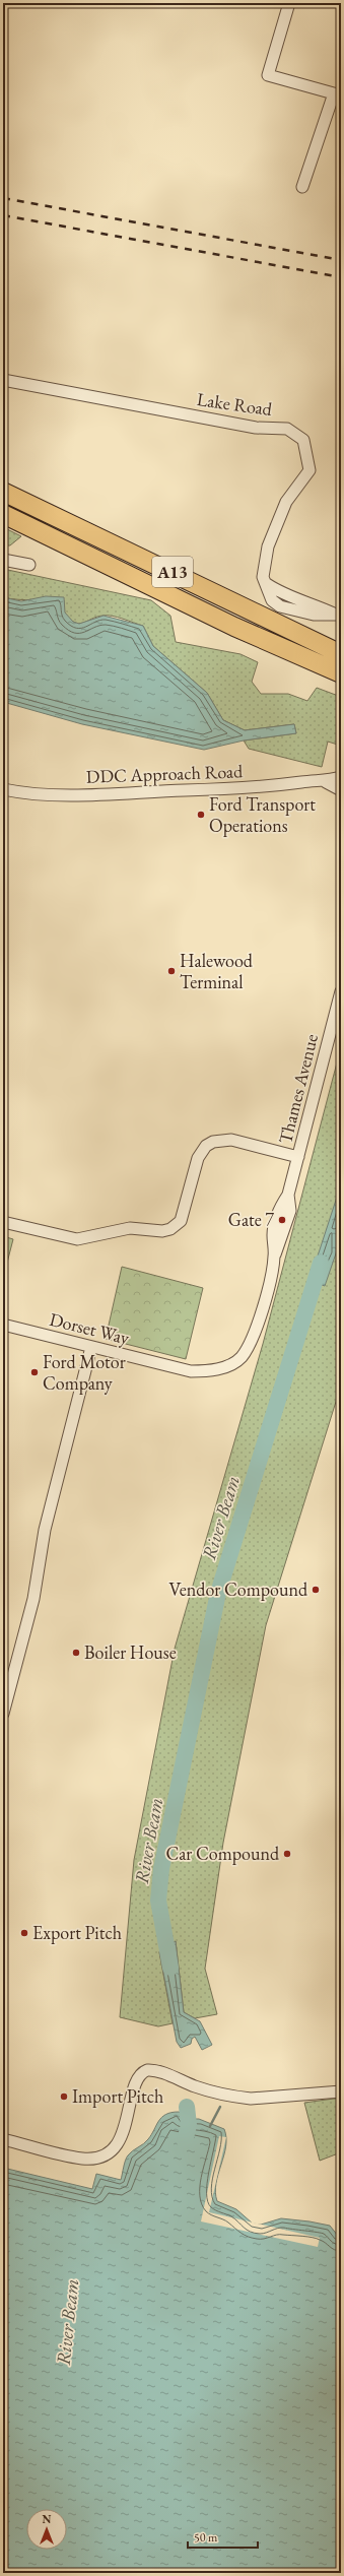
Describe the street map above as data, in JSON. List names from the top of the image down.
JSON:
{
  "streets": {
    "highway": ["A13"],
    "street": [
      "Lake Road",
      "DDC Approach Road",
      "Thames Avenue",
      "Dorset Way"
    ]
  },
  "crossings": [
    ["Thames Avenue", "Dorset Way"]
  ],
  "water": ["River Beam"],
  "places": [
    "Ford Transport Operations",
    "Halewood Terminal",
    "Gate 7",
    "Ford Motor Company",
    "Vendor Compound",
    "Boiler House",
    "Car Compound",
    "Export Pitch",
    "Import Pitch"
  ],
  "scale_bar": "50 m",
  "north": "top"
}
